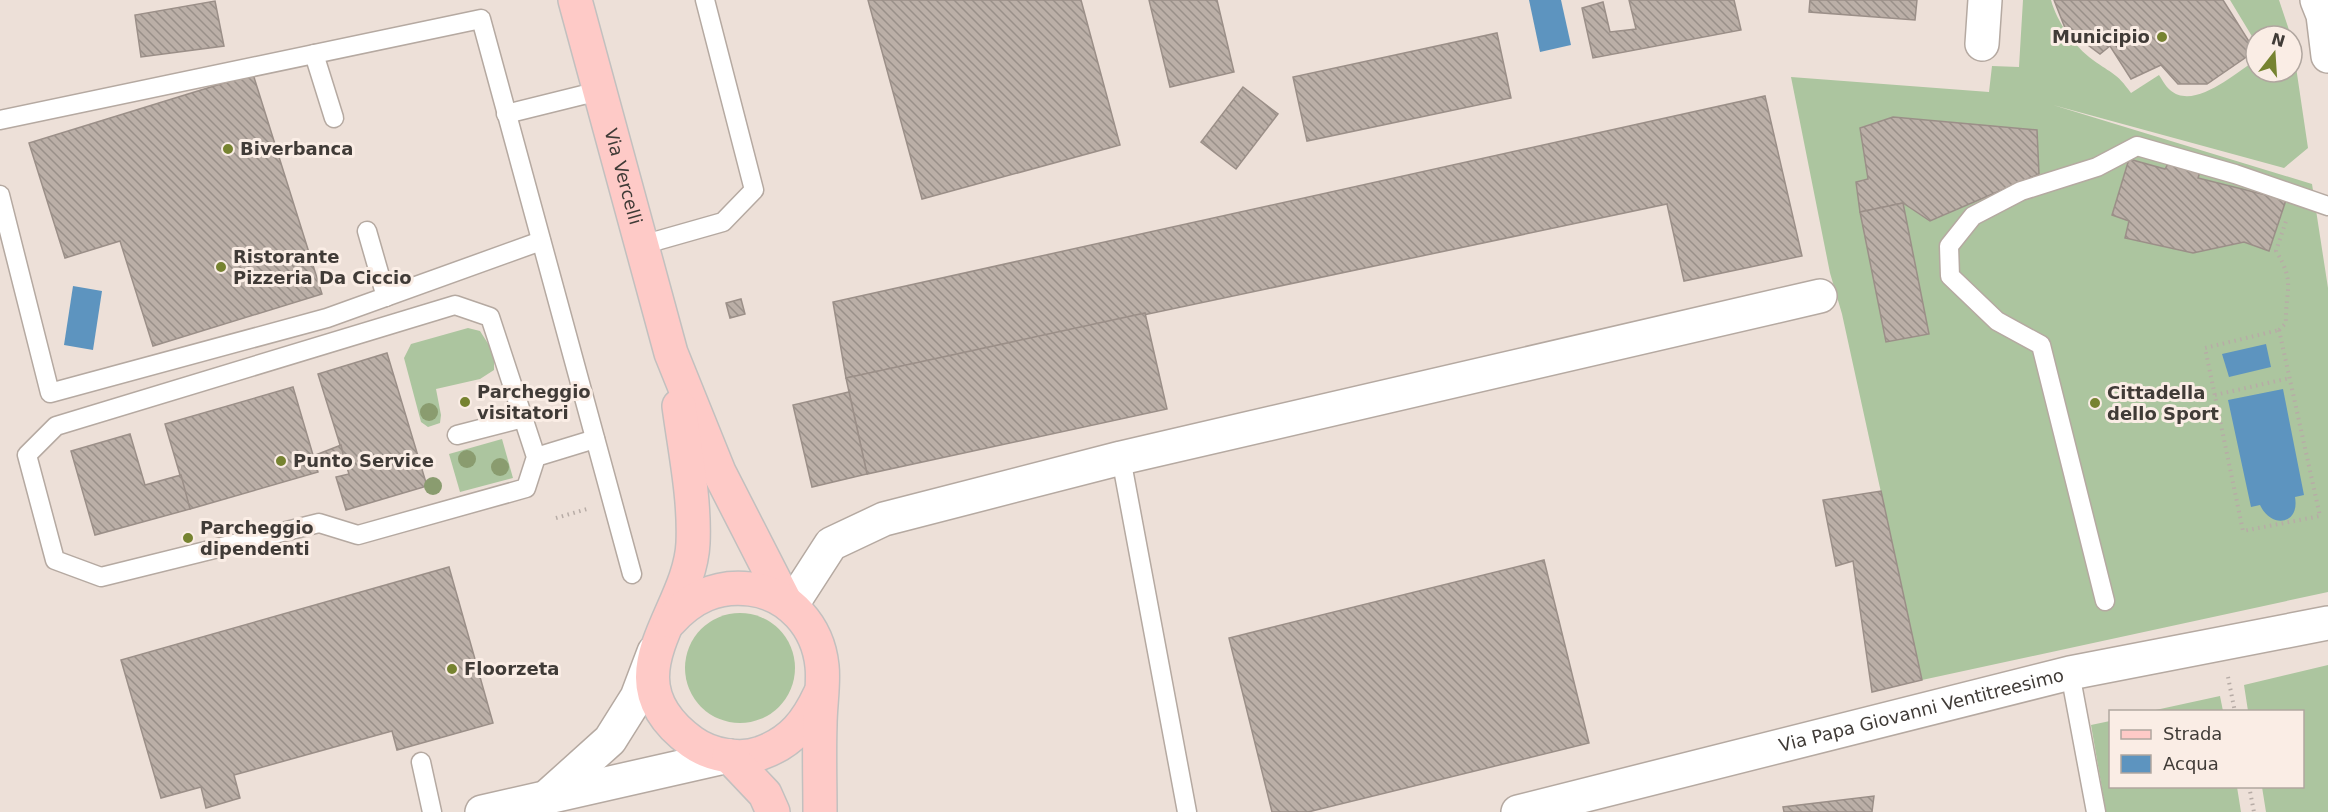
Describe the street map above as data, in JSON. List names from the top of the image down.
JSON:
{
  "streets": {
    "main road": ["Via Vercelli"],
    "street": ["Via Papa Giovanni Ventitreesimo"]
  },
  "places": [
    "Municipio",
    "Biverbanca",
    "Ristorante Pizzeria Da Ciccio",
    "Parcheggio visitatori",
    "Cittadella dello Sport",
    "Punto Service",
    "Parcheggio dipendenti",
    "Floorzeta"
  ],
  "legend": ["Strada", "Acqua"],
  "north": "top"
}
